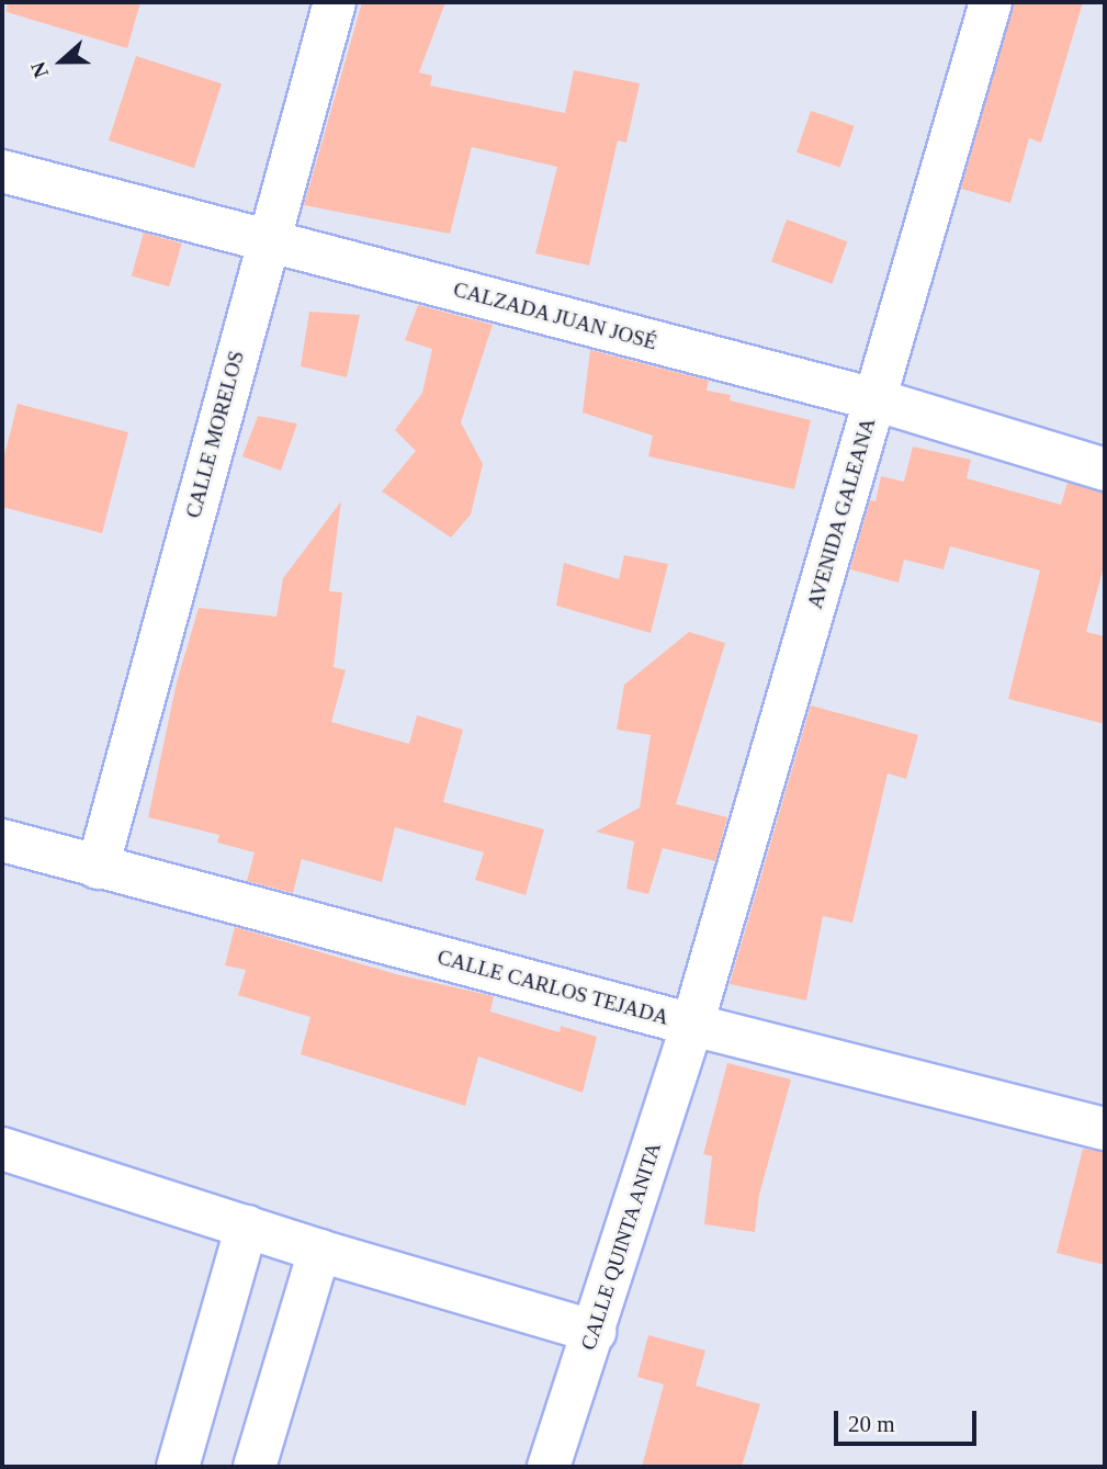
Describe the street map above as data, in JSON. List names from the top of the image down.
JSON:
{
  "streets": {
    "street": [
      "CALZADA JUAN JOSÉ",
      "CALLE MORELOS",
      "AVENIDA GALEANA",
      "CALLE CARLOS TEJADA",
      "CALLE QUINTA ANITA"
    ]
  },
  "crossings": [
    ["CALZADA JUAN JOSÉ", "CALLE MORELOS"],
    ["CALZADA JUAN JOSÉ", "AVENIDA GALEANA"],
    ["CALLE MORELOS", "CALLE CARLOS TEJADA"],
    ["AVENIDA GALEANA", "CALLE CARLOS TEJADA"],
    ["AVENIDA GALEANA", "CALLE QUINTA ANITA"],
    ["CALLE CARLOS TEJADA", "CALLE QUINTA ANITA"]
  ],
  "scale_bar": "20 m",
  "north": "left"
}
